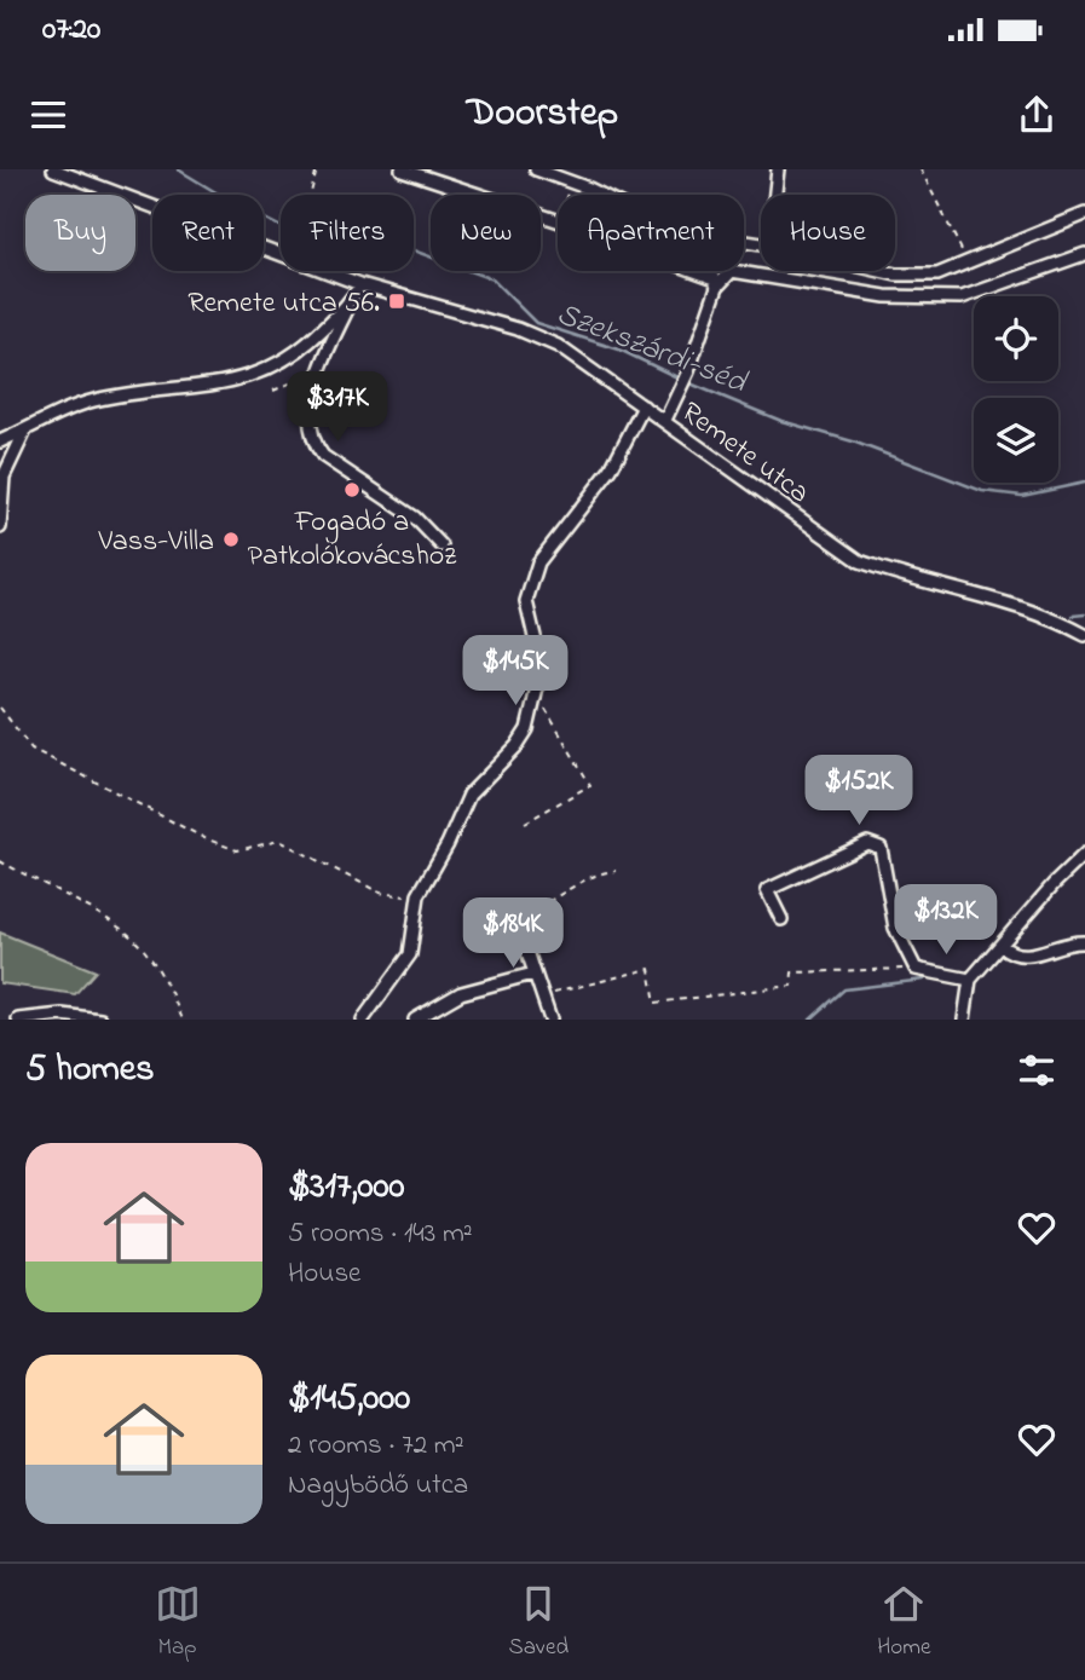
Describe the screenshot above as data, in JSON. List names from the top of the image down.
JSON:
{
  "streets": {
    "street": ["Remete utca"]
  },
  "water": ["Szekszárdi-séd"],
  "places": {
    "transit": ["Remete utca 56."],
    "other": ["Fogadó a Patkolókovácshoz", "Vass-Villa"]
  },
  "page": {
    "status": "07:20",
    "header": "Doorstep",
    "chip": [
      "Buy",
      "Rent",
      "Filters",
      "New",
      "Apartment",
      "House"
    ],
    "price": [
      "$317K",
      "$145K",
      "$152K",
      "$132K",
      "$184K"
    ],
    "heading": "5 homes",
    "list": [
      {
        "name": "$317,000",
        "note": "5 rooms · 143 m² · House"
      },
      {
        "name": "$145,000",
        "note": "2 rooms · 72 m² · Nagybödő utca"
      }
    ],
    "tabs": ["Map", "Saved", "Home"]
  }
}
